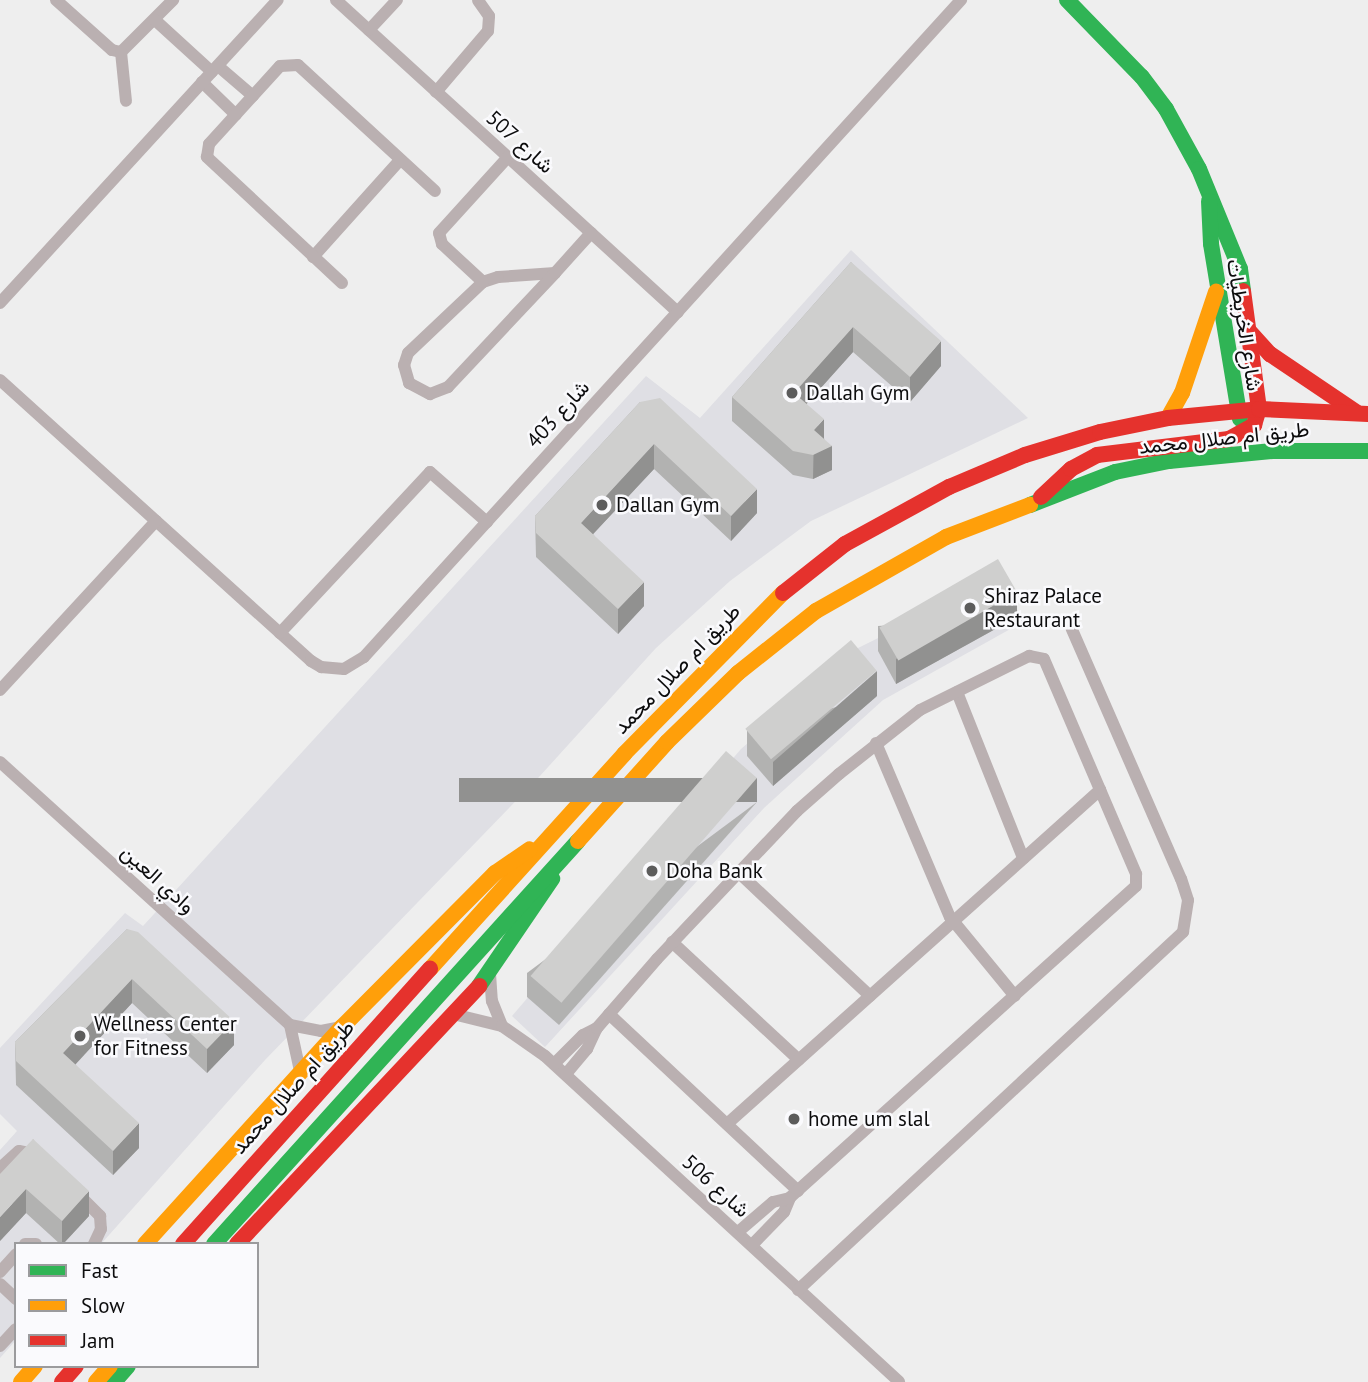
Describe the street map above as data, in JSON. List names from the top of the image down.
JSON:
{
  "streets": {
    "street": [
      "شارع 507",
      "شارع الخريطيات",
      "شارع 403",
      "طريق ام صلال محمد",
      "وادي العين",
      "شارع 506"
    ]
  },
  "crossings": [
    ["شارع 507", "شارع 403"],
    ["شارع الخريطيات", "طريق ام صلال محمد"]
  ],
  "places": [
    "Dallah Gym",
    "Dallan Gym",
    "Shiraz Palace Restaurant",
    "Doha Bank",
    "Wellness Center for Fitness",
    "home um slal"
  ],
  "legend": ["Fast", "Slow", "Jam"]
}
